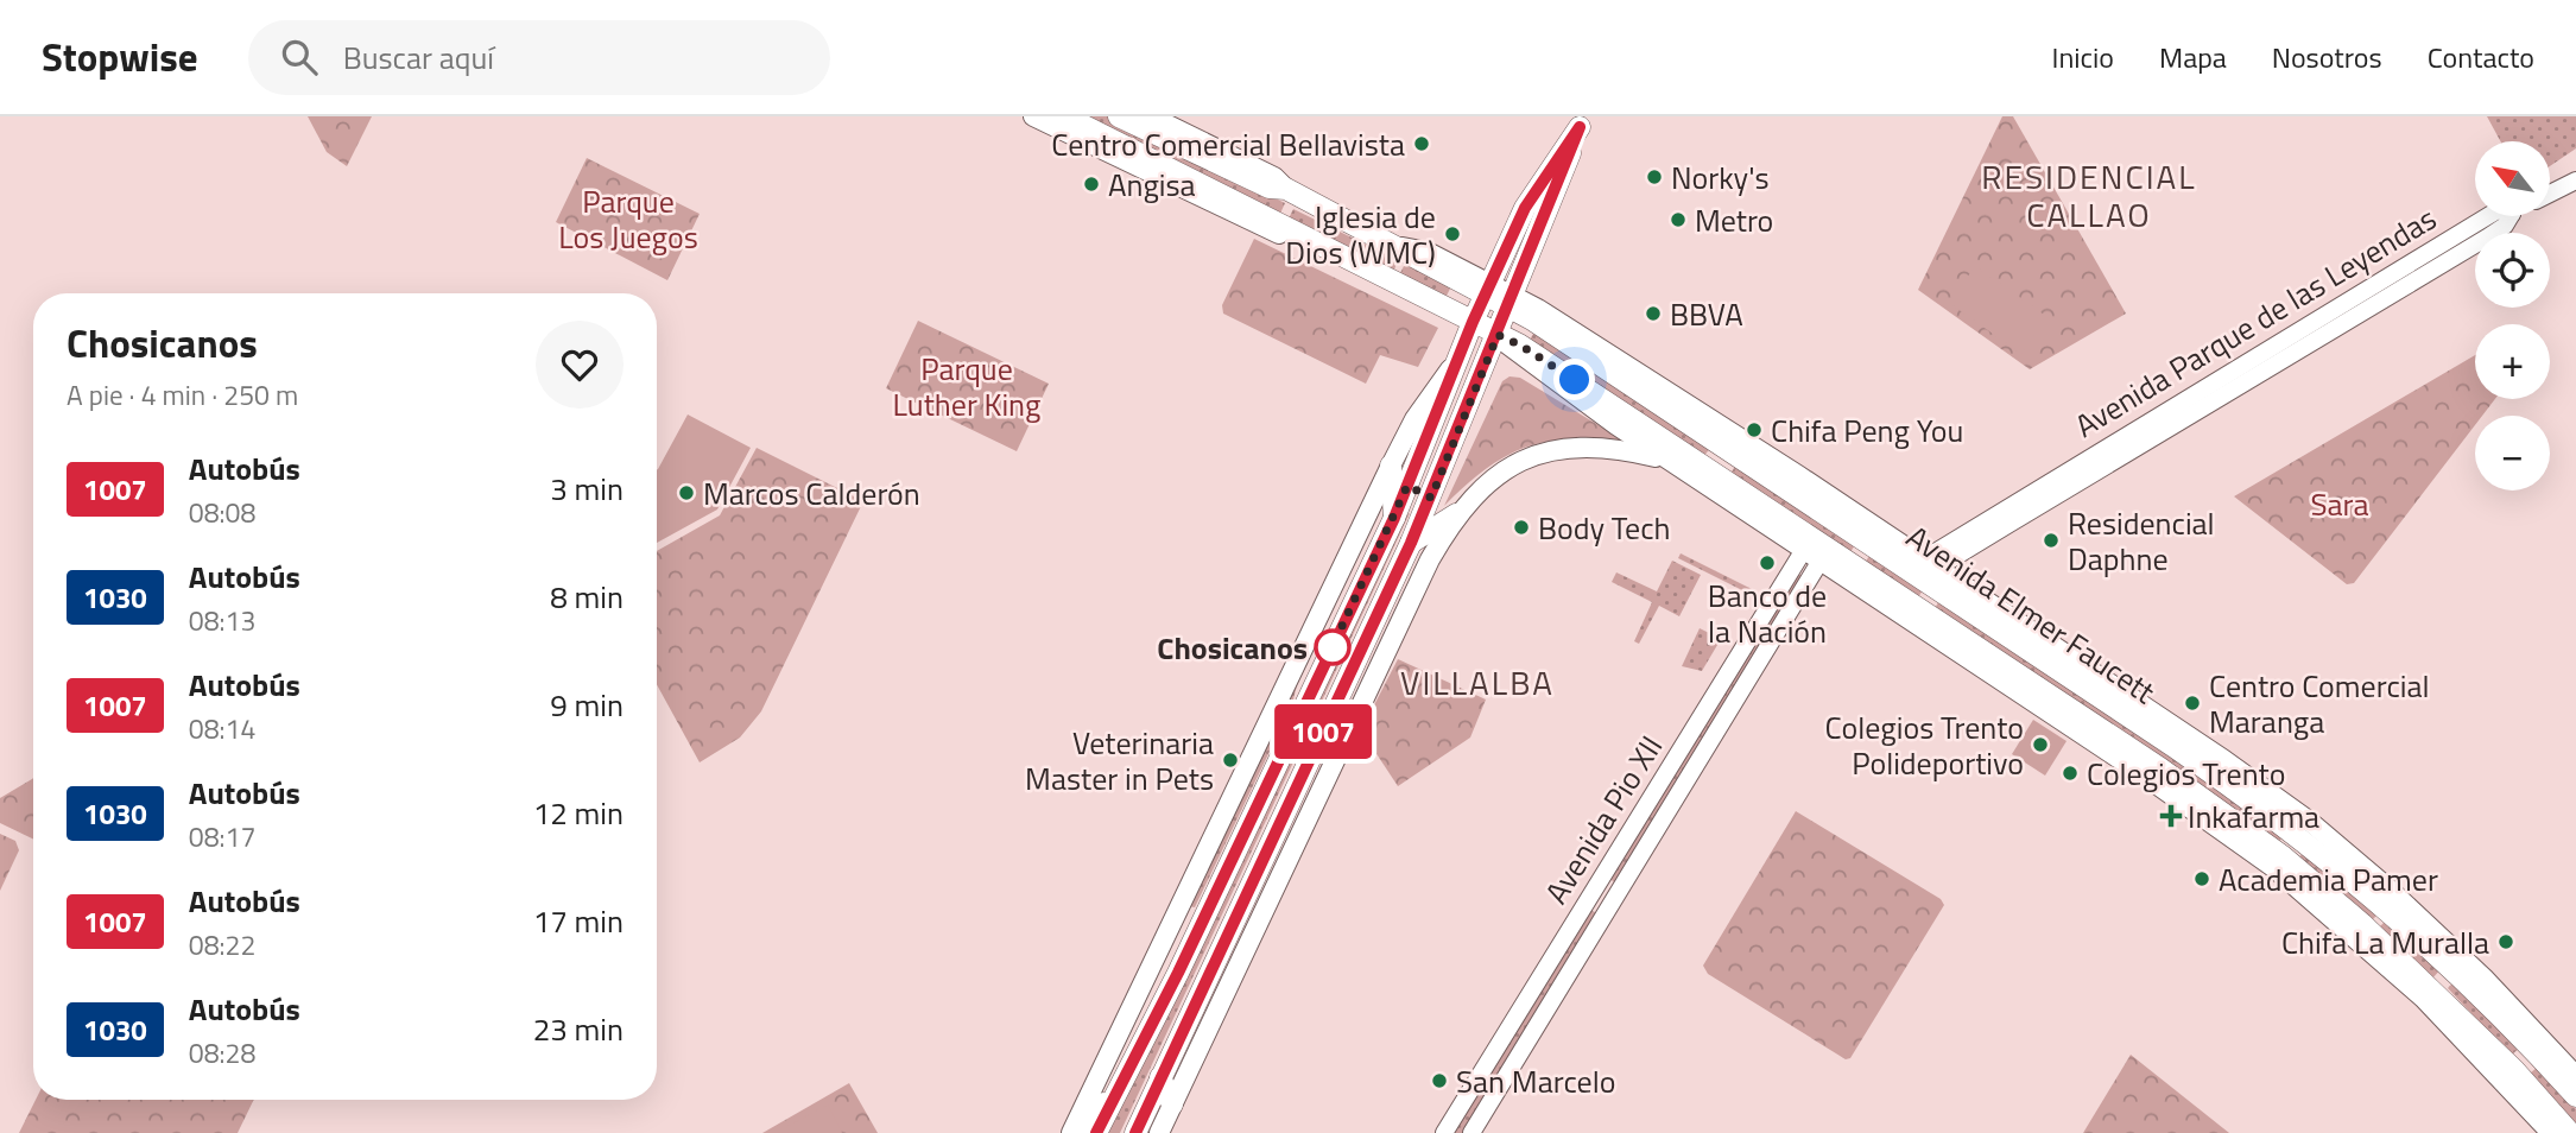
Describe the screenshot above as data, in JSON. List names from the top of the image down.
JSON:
{
  "streets": {
    "main road": ["Avenida Elmer Faucett"],
    "street": ["Avenida Parque de las Leyendas", "Avenida Pio XII"]
  },
  "crossings": [
    ["Avenida Parque de las Leyendas", "Avenida Elmer Faucett"],
    ["Avenida Elmer Faucett", "Avenida Pio XII"]
  ],
  "districts": ["RESIDENCIAL CALLAO", "VILLALBA"],
  "parks": ["Parque Los Juegos", "Parque Luther King", "Sara"],
  "places": {
    "other": [
      "Centro Comercial Bellavista",
      "Norky's",
      "Angisa",
      "Metro",
      "Iglesia de Dios (WMC)",
      "BBVA",
      "Chifa Peng You",
      "Marcos Calderón",
      "Body Tech",
      "Residencial Daphne",
      "Banco de la Nación",
      "Chosicanos",
      "Centro Comercial Maranga",
      "Colegios Trento Polideportivo",
      "Veterinaria Master in Pets",
      "Colegios Trento",
      "Academia Pamer",
      "Chifa La Muralla",
      "San Marcelo"
    ],
    "health": ["Inkafarma"]
  },
  "lines": ["bus line 1007"],
  "north": "top left",
  "page": {
    "header": "Stopwise",
    "search": "Buscar aquí",
    "nav": [
      "Inicio",
      "Mapa",
      "Nosotros",
      "Contacto"
    ],
    "on_map": "1007",
    "map_buttons": ["+", "−"],
    "heading": ["Chosicanos", "A pie · 4 min · 250 m"],
    "list": [
      {
        "mark": "1007",
        "name": "Autobús",
        "note": "08:08",
        "value": "3 min"
      },
      {
        "mark": "1030",
        "name": "Autobús",
        "note": "08:13",
        "value": "8 min"
      },
      {
        "mark": "1007",
        "name": "Autobús",
        "note": "08:14",
        "value": "9 min"
      },
      {
        "mark": "1030",
        "name": "Autobús",
        "note": "08:17",
        "value": "12 min"
      },
      {
        "mark": "1007",
        "name": "Autobús",
        "note": "08:22",
        "value": "17 min"
      },
      {
        "mark": "1030",
        "name": "Autobús",
        "note": "08:28",
        "value": "23 min"
      }
    ]
  }
}
